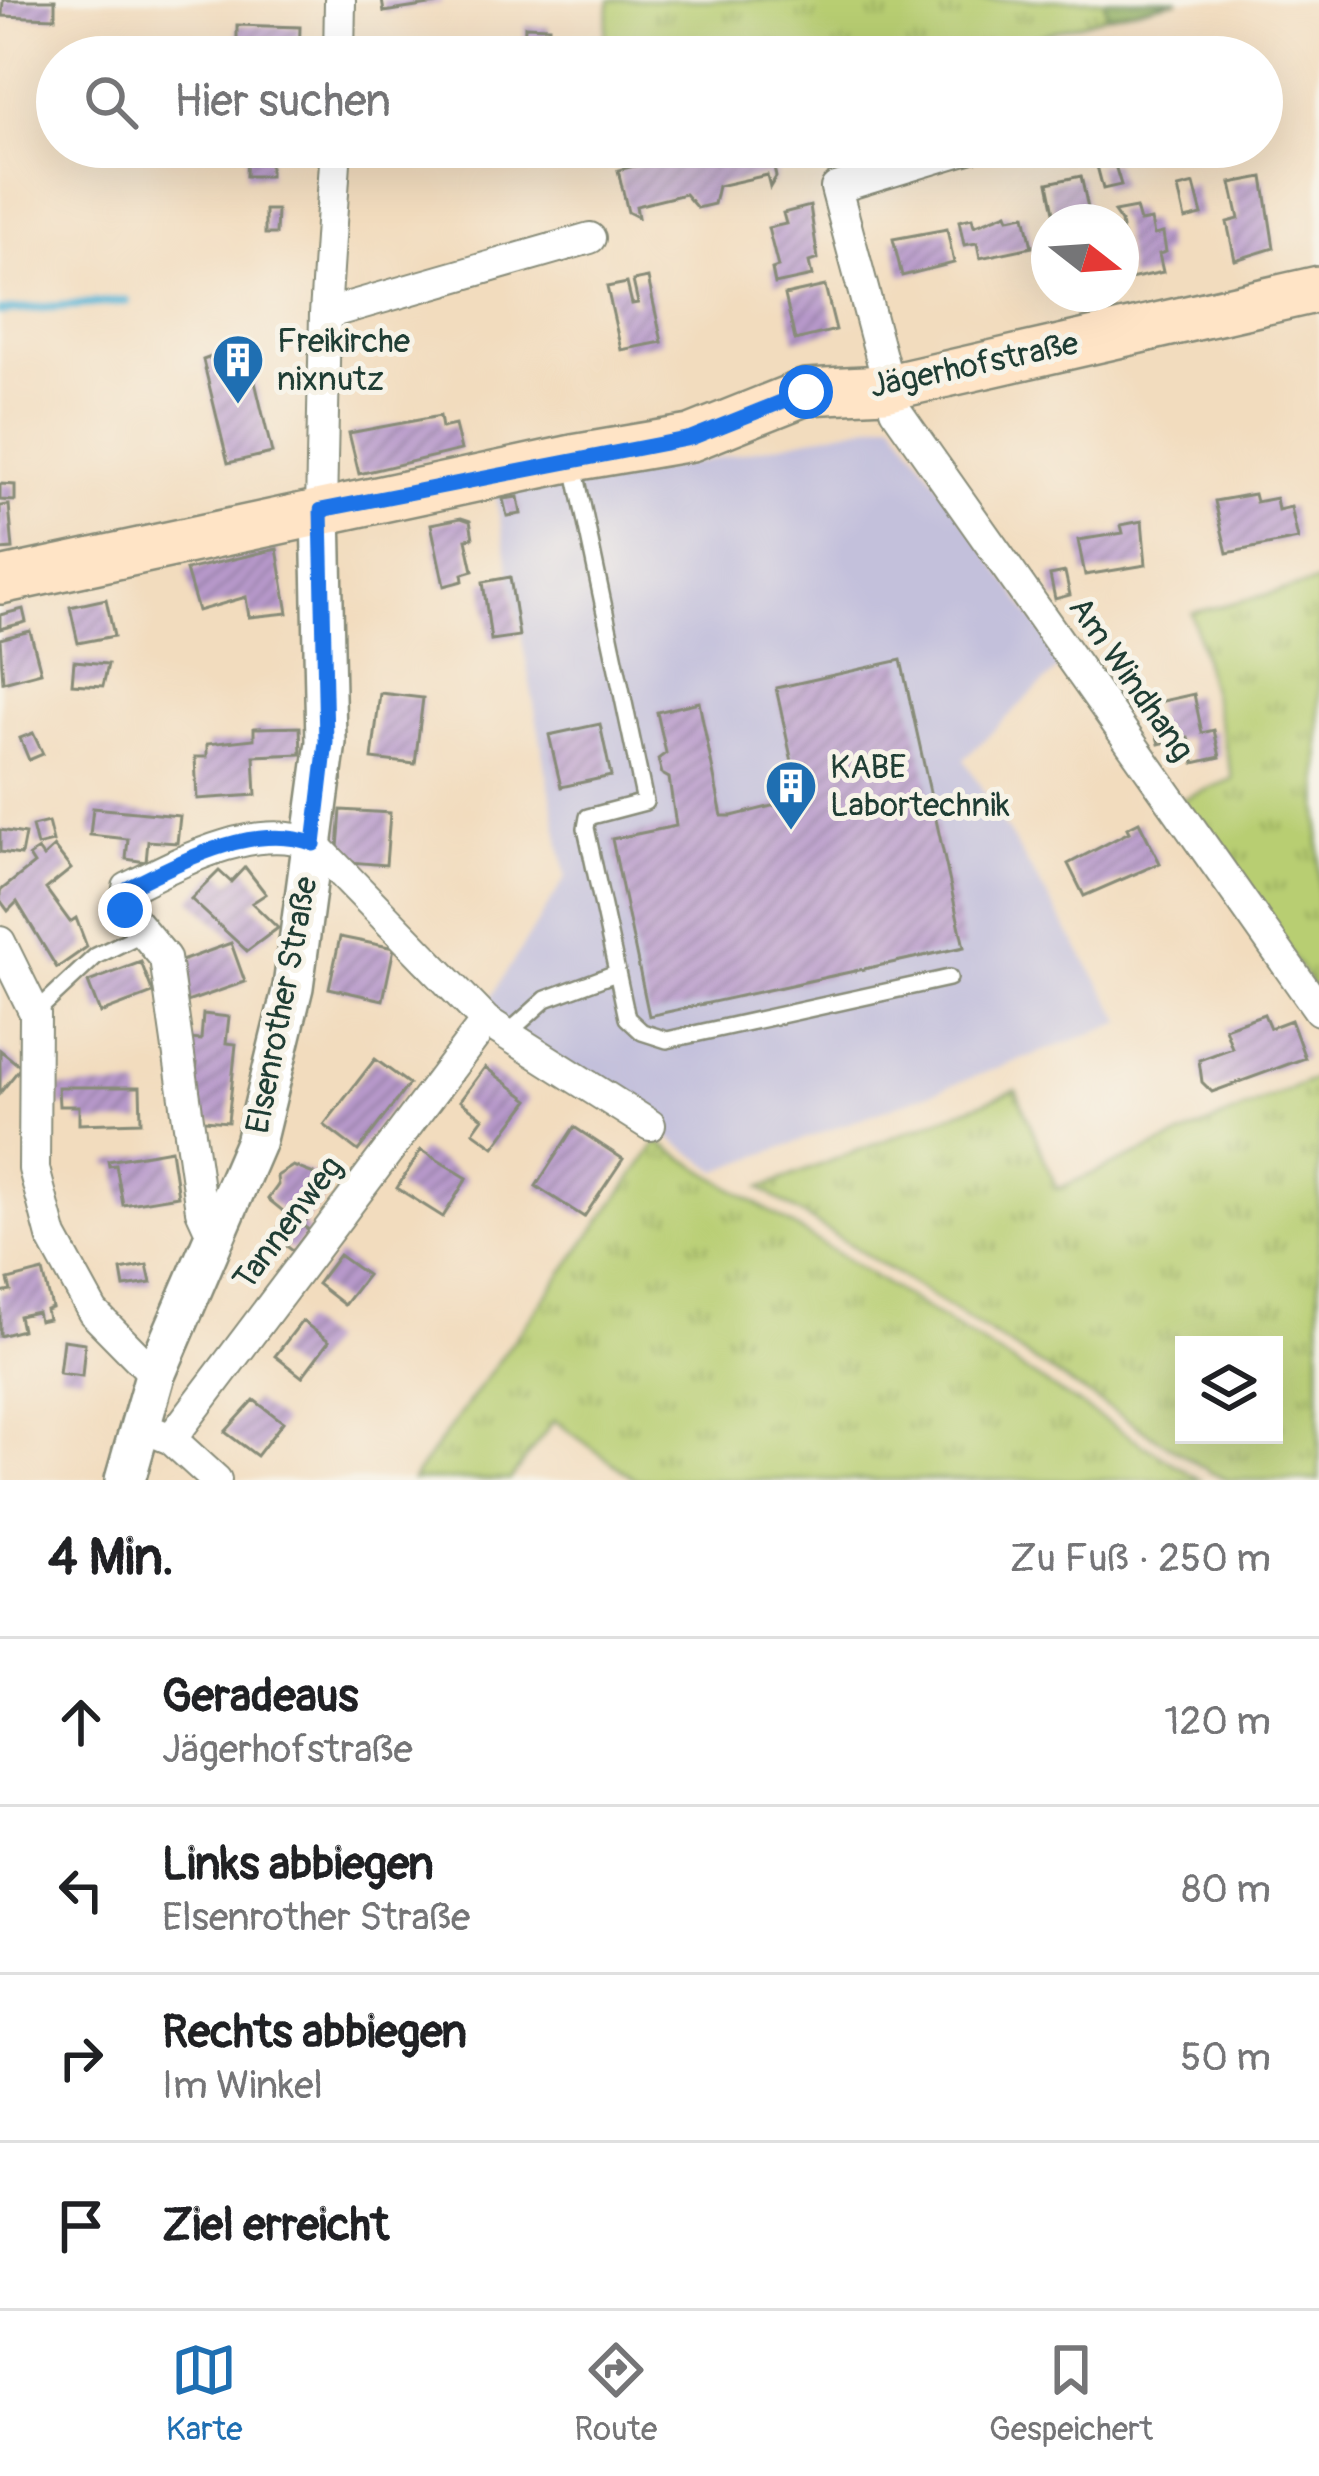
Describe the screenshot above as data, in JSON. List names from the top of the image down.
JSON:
{
  "streets": {
    "main road": ["Jägerhofstraße"],
    "street": ["Am Windhang", "Elsenrother Straße", "Tannenweg"]
  },
  "crossings": [
    ["Jägerhofstraße", "Am Windhang"],
    ["Jägerhofstraße", "Elsenrother Straße"],
    ["Elsenrother Straße", "Tannenweg"]
  ],
  "places": {
    "building": ["Freikirche nixnutz", "KABE Labortechnik"]
  },
  "north": "right",
  "page": {
    "search": "Hier suchen",
    "heading": ["4 Min.", "Zu Fuß · 250 m"],
    "list": [
      ["Geradeaus", "Jägerhofstraße", "120 m"],
      ["Links abbiegen", "Elsenrother Straße", "80 m"],
      ["Rechts abbiegen", "Im Winkel", "50 m"],
      "Ziel erreicht"
    ],
    "nav": ["Karte", "Route", "Gespeichert"]
  }
}
